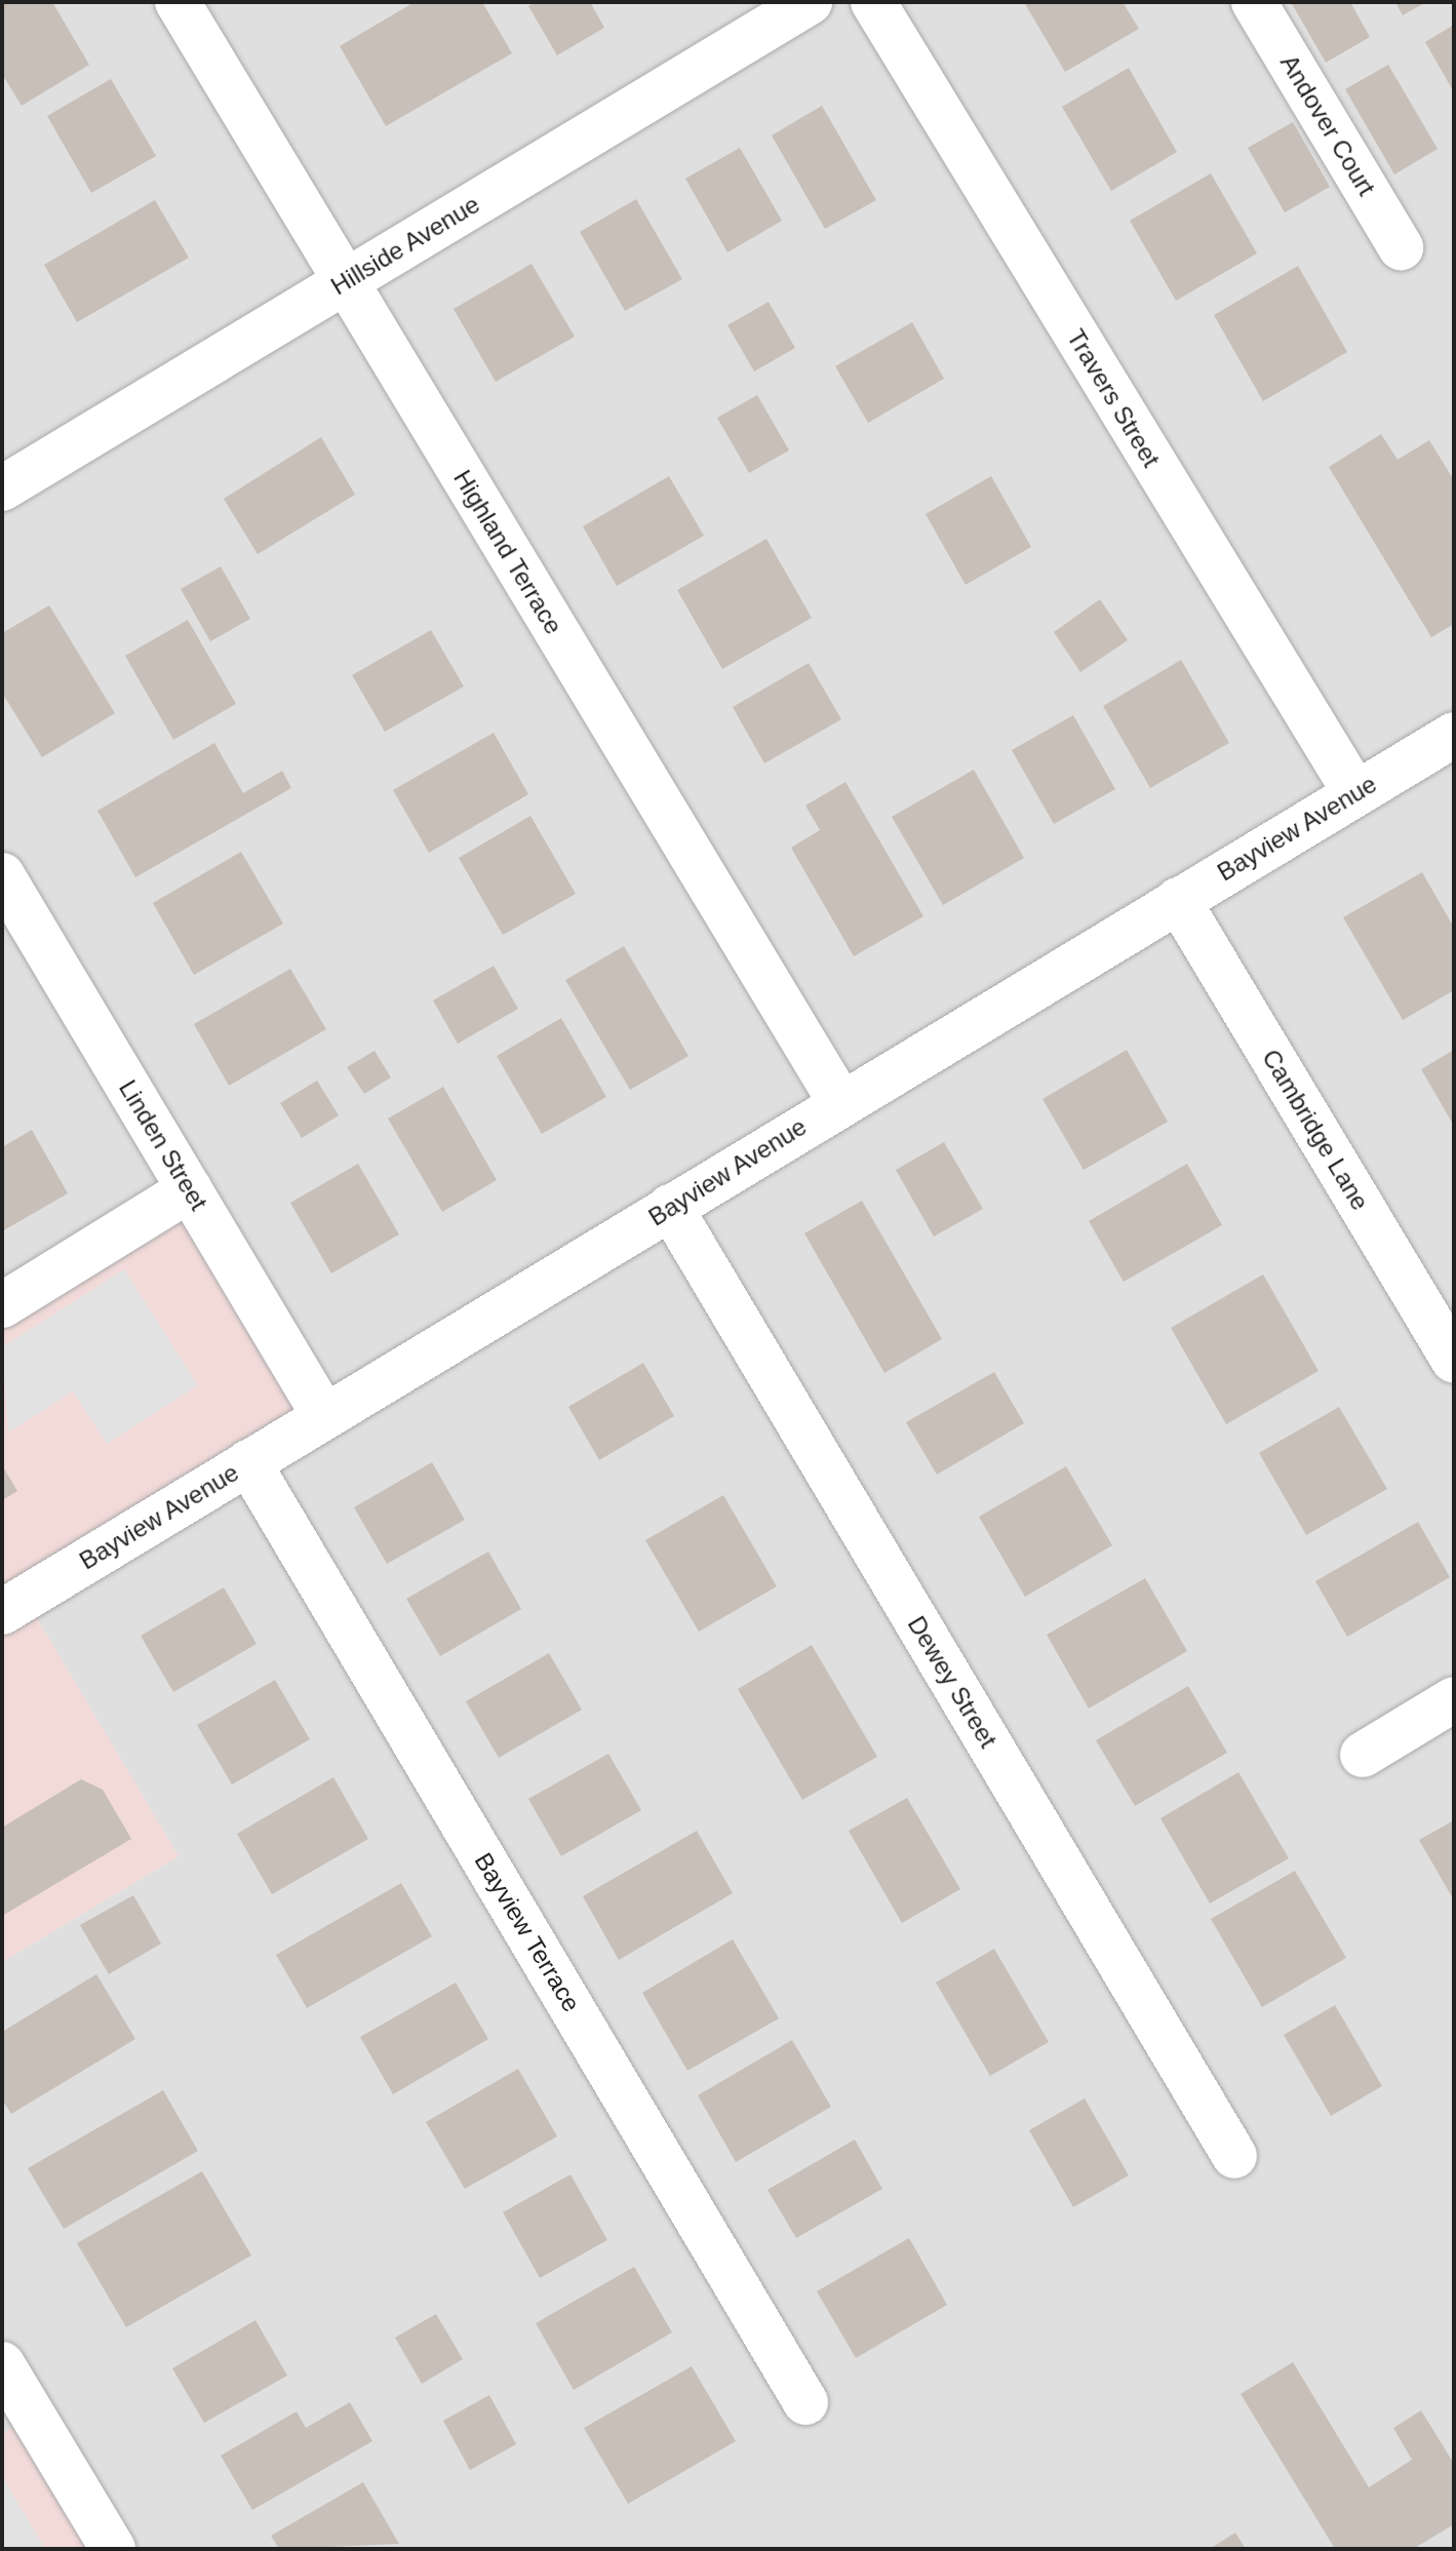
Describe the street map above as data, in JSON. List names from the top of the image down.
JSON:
{
  "streets": {
    "street": [
      "Andover Court",
      "Hillside Avenue",
      "Travers Street",
      "Highland Terrace",
      "Bayview Avenue",
      "Cambridge Lane",
      "Linden Street",
      "Dewey Street",
      "Bayview Terrace"
    ]
  },
  "crossings": [
    ["Hillside Avenue", "Highland Terrace"],
    ["Travers Street", "Bayview Avenue"],
    ["Highland Terrace", "Bayview Avenue"],
    ["Bayview Avenue", "Cambridge Lane"],
    ["Bayview Avenue", "Linden Street"],
    ["Bayview Avenue", "Dewey Street"],
    ["Bayview Avenue", "Bayview Terrace"]
  ]
}
